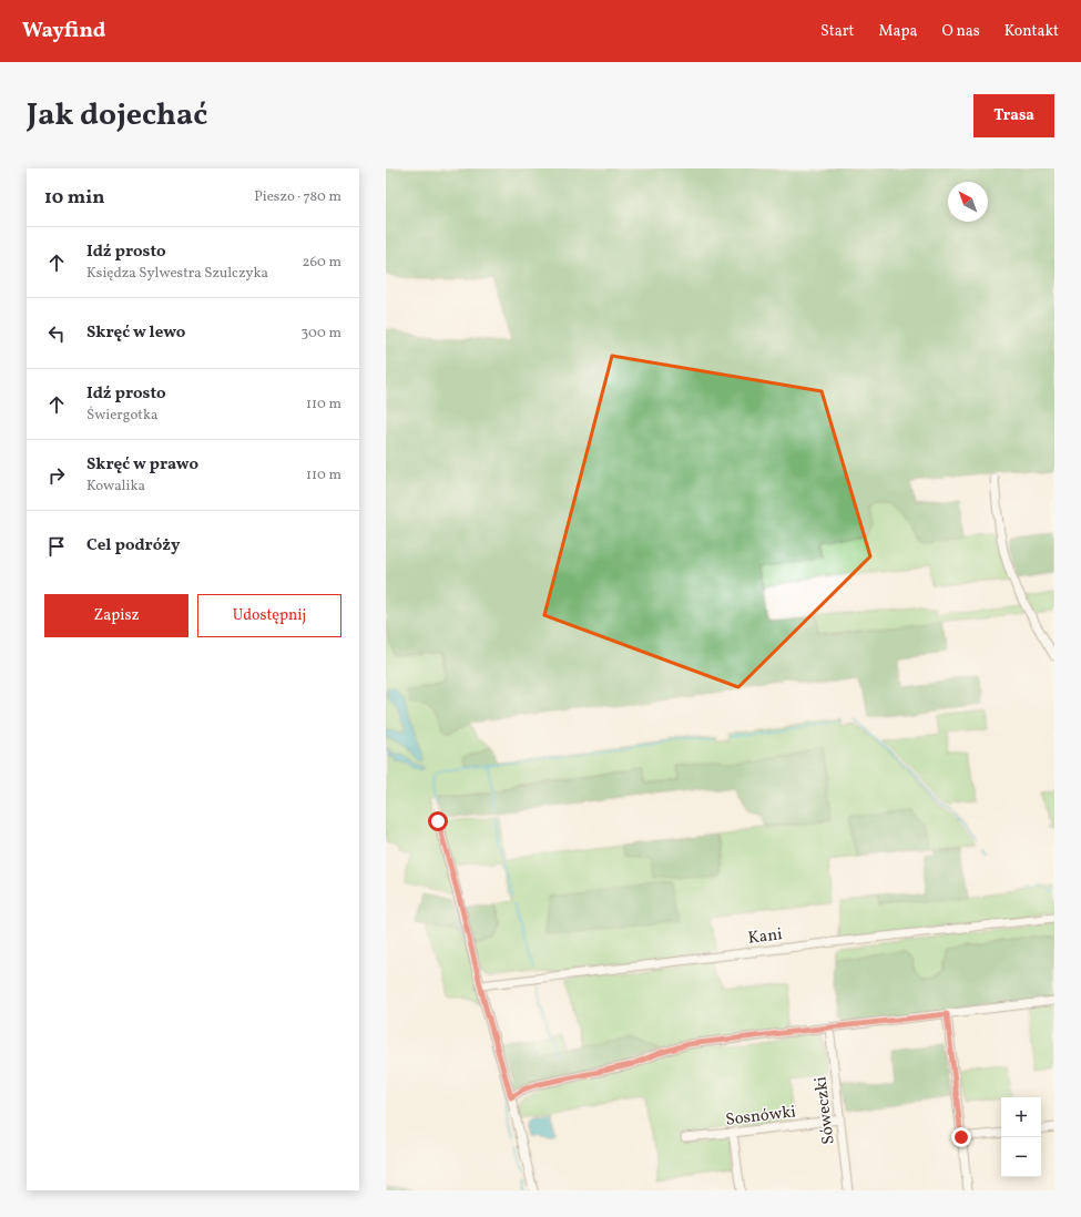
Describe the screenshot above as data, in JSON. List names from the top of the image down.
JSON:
{
  "streets": {
    "street": ["Kani", "Sóweczki", "Sosnówki"]
  },
  "crossings": [
    ["Sóweczki", "Sosnówki"]
  ],
  "north": "top left",
  "page": {
    "header": "Wayfind",
    "nav": [
      "Start",
      "Mapa",
      "O nas",
      "Kontakt"
    ],
    "title": "Jak dojechać",
    "buttons": [
      "Trasa",
      ["Zapisz", "Udostępnij"]
    ],
    "heading": ["10 min", "Pieszo · 780 m"],
    "list": [
      ["Idź prosto", "Księdza Sylwestra Szulczyka", "260 m"],
      ["Skręć w lewo", "300 m"],
      ["Idź prosto", "Świergotka", "110 m"],
      ["Skręć w prawo", "Kowalika", "110 m"],
      "Cel podróży"
    ],
    "map_buttons": ["+", "−"]
  }
}
